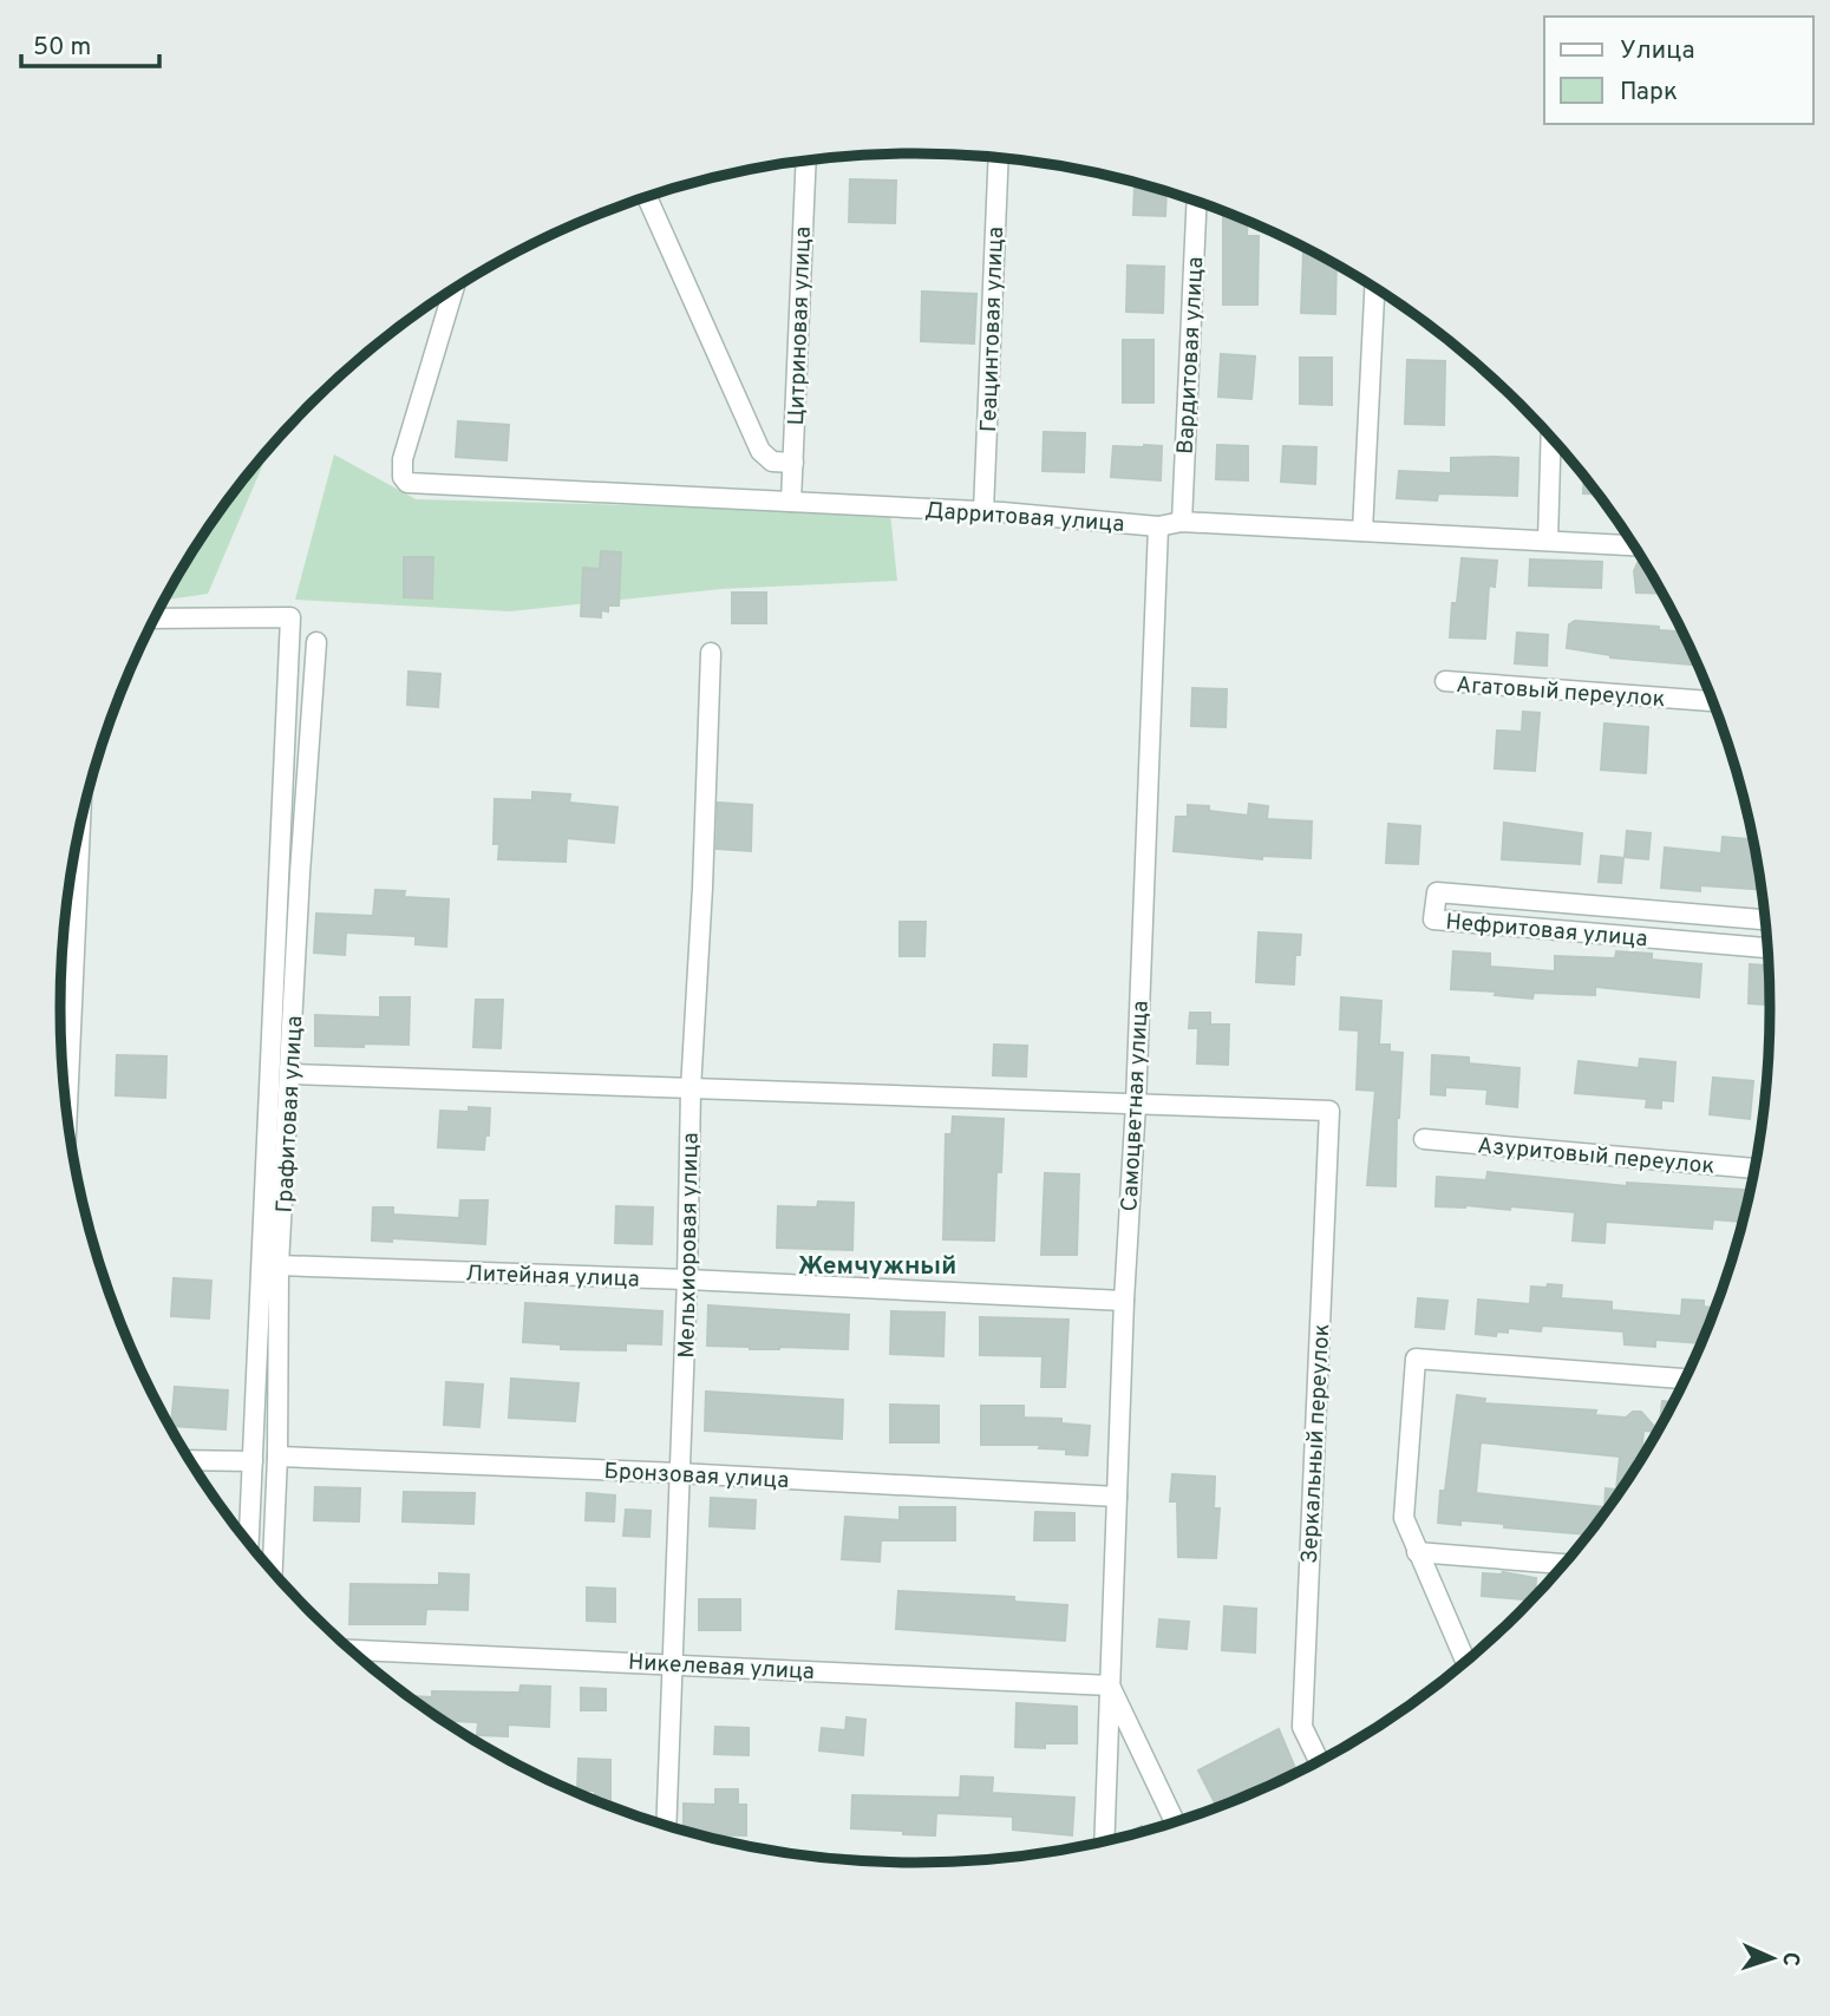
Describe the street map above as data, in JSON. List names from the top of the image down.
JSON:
{
  "streets": {
    "street": [
      "Цитриновая улица",
      "Геацинтовая улица",
      "Вардитовая улица",
      "Дарритовая улица",
      "Агатовый переулок",
      "Нефритовая улица",
      "Самоцветная улица",
      "Графитовая улица",
      "Азуритовый переулок",
      "Мельхиоровая улица",
      "Литейная улица",
      "Зеркальный переулок",
      "Бронзовая улица",
      "Никелевая улица"
    ]
  },
  "crossings": [
    ["Цитриновая улица", "Дарритовая улица"],
    ["Геацинтовая улица", "Дарритовая улица"],
    ["Вардитовая улица", "Дарритовая улица"],
    ["Дарритовая улица", "Самоцветная улица"],
    ["Самоцветная улица", "Литейная улица"],
    ["Самоцветная улица", "Зеркальный переулок"],
    ["Самоцветная улица", "Бронзовая улица"],
    ["Самоцветная улица", "Никелевая улица"],
    ["Графитовая улица", "Литейная улица"],
    ["Графитовая улица", "Бронзовая улица"],
    ["Мельхиоровая улица", "Литейная улица"],
    ["Мельхиоровая улица", "Бронзовая улица"],
    ["Мельхиоровая улица", "Никелевая улица"]
  ],
  "districts": ["Жемчужный"],
  "legend": ["Улица", "Парк"],
  "scale_bar": "50 m",
  "north": "right"
}
